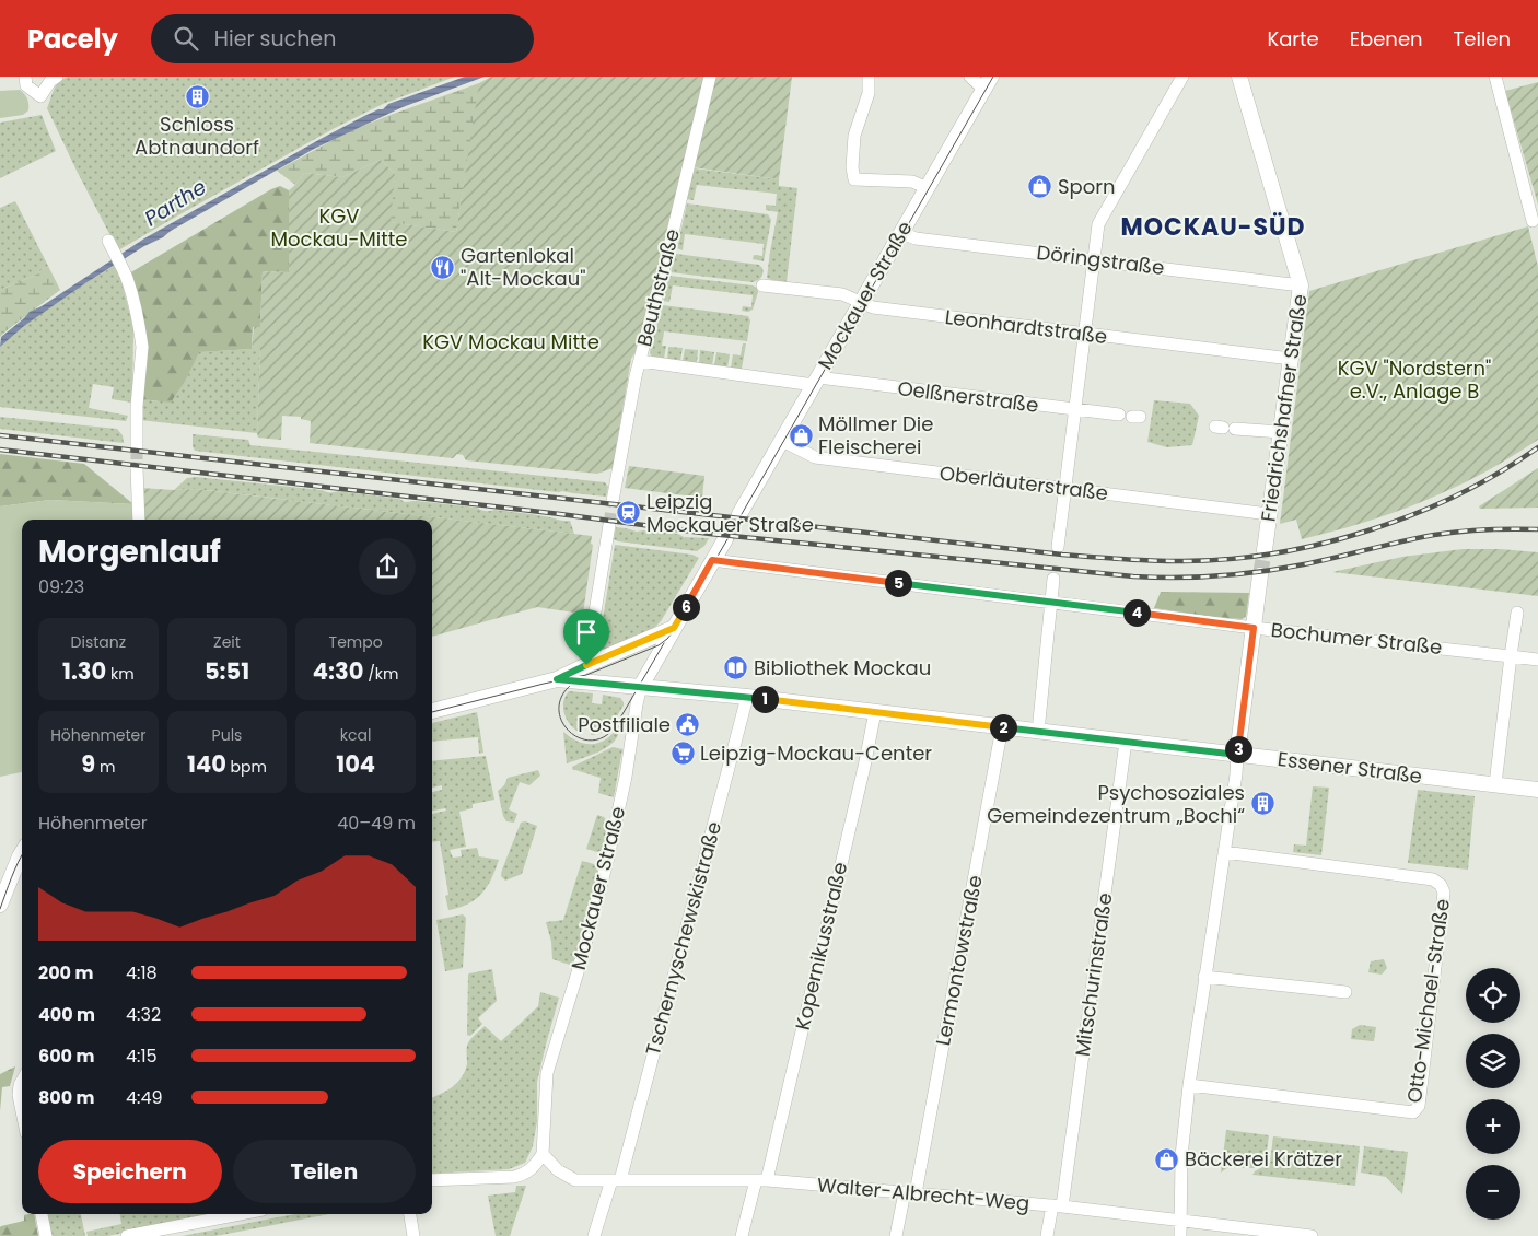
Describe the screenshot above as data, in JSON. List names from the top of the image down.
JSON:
{
  "streets": {
    "main road": ["Mockauer Straße", "Friedrichshafner Straße", "Essener Straße"],
    "street": [
      "Döringstraße",
      "Beuthstraße",
      "Leonhardtstraße",
      "Oelßnerstraße",
      "Oberläuterstraße",
      "Bochumer Straße",
      "Tschernyschewskistraße",
      "Kopernikusstraße",
      "Lermontowstraße",
      "Mitschurinstraße",
      "Otto-Michael-Straße",
      "Walter-Albrecht-Weg"
    ]
  },
  "crossings": [
    ["Döringstraße", "Mockauer Straße"],
    ["Döringstraße", "Friedrichshafner Straße"],
    ["Beuthstraße", "Oelßnerstraße"],
    ["Mockauer Straße", "Leonhardtstraße"],
    ["Mockauer Straße", "Oelßnerstraße"],
    ["Mockauer Straße", "Oberläuterstraße"],
    ["Mockauer Straße", "Bochumer Straße"],
    ["Mockauer Straße", "Essener Straße"],
    ["Mockauer Straße", "Walter-Albrecht-Weg"],
    ["Leonhardtstraße", "Friedrichshafner Straße"],
    ["Friedrichshafner Straße", "Oberläuterstraße"],
    ["Essener Straße", "Tschernyschewskistraße"],
    ["Essener Straße", "Kopernikusstraße"],
    ["Essener Straße", "Lermontowstraße"],
    ["Essener Straße", "Mitschurinstraße"],
    ["Tschernyschewskistraße", "Walter-Albrecht-Weg"],
    ["Kopernikusstraße", "Walter-Albrecht-Weg"],
    ["Lermontowstraße", "Walter-Albrecht-Weg"],
    ["Mitschurinstraße", "Walter-Albrecht-Weg"]
  ],
  "districts": ["MOCKAU-SÜD"],
  "water": ["Parthe"],
  "parks": ["KGV Mockau-Mitte", "KGV Mockau Mitte", "KGV \"Nordstern\" e.V., Anlage B"],
  "places": {
    "building": ["Schloss Abtnaundorf", "Psychosoziales Gemeindezentrum „Bochi“"],
    "shop": ["Sporn", "Möllmer Die Fleischerei", "Bäckerei Krätzer"],
    "restaurant": ["Gartenlokal \"Alt-Mockau\""],
    "station": ["Leipzig Mockauer Straße"],
    "library": ["Bibliothek Mockau"],
    "public building": ["Postfiliale"],
    "supermarket": ["Leipzig-Mockau-Center"]
  },
  "page": {
    "header": "Pacely",
    "search": "Hier suchen",
    "nav": ["Karte", "Ebenen", "Teilen"],
    "heading": ["Morgenlauf", "09:23"],
    "pins": [
      "5",
      "6",
      "4",
      "1",
      "2",
      "3"
    ],
    "stats": [
      ["Distanz", "1.30 km"],
      ["Zeit", "5:51"],
      ["Tempo", "4:30 /km"],
      ["Höhenmeter", "9 m"],
      ["Puls", "140 bpm"],
      ["kcal", "104"]
    ],
    "chart": ["Höhenmeter", "40–49 m"],
    "list": [
      {
        "name": "200 m",
        "note": "4:18"
      },
      {
        "name": "400 m",
        "note": "4:32"
      },
      {
        "name": "600 m",
        "note": "4:15"
      },
      {
        "name": "800 m",
        "note": "4:49"
      }
    ],
    "map_buttons": ["+", "−"],
    "buttons": ["Speichern", "Teilen"]
  }
}
